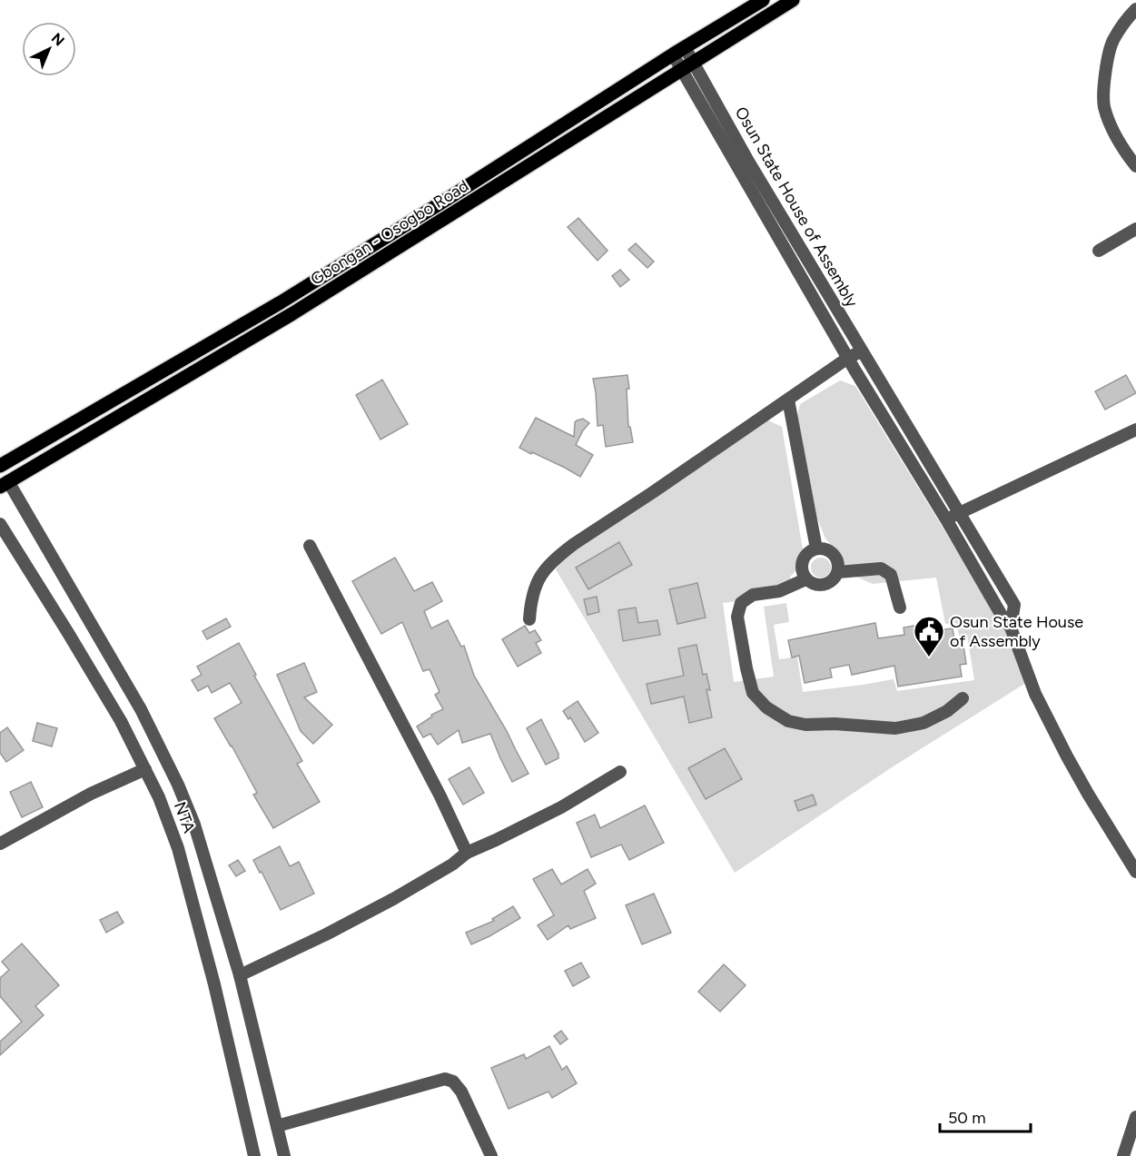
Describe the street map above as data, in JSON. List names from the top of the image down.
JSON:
{
  "streets": {
    "main road": ["Gbongan - Osogbo Road"],
    "street": ["Osun State House of Assembly", "NTA"]
  },
  "crossings": [
    ["Osun State House of Assembly", "Gbongan - Osogbo Road"]
  ],
  "places": {
    "public building": ["Osun State House of Assembly"]
  },
  "scale_bar": "50 m",
  "north": "top right"
}
